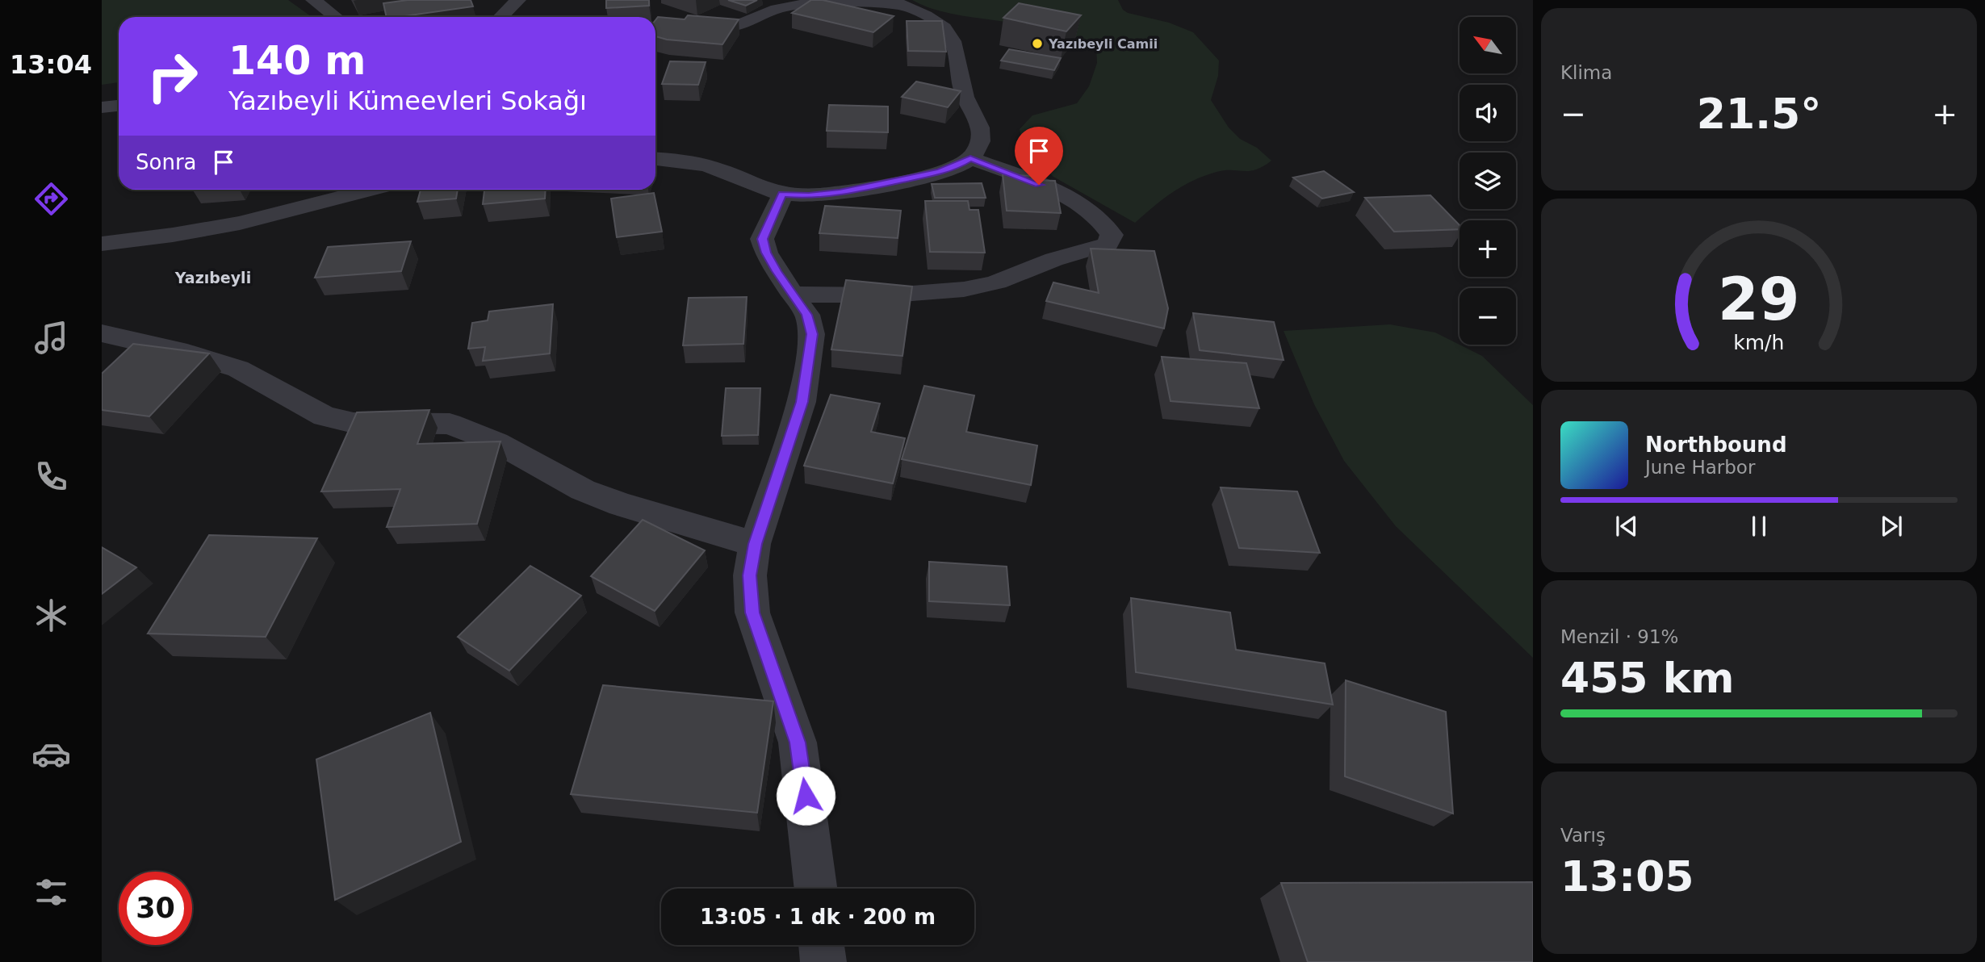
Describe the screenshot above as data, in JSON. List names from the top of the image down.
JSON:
{
  "districts": ["Yazıbeyli"],
  "places": ["Yazıbeyli Camii"],
  "north": "top left",
  "page": {
    "tabs": "13:04",
    "tile": [
      "Klima",
      ["Menzil · 91%", "455 km"],
      ["Varış", "13:05"]
    ],
    "map_buttons": ["+", "−"],
    "turn": ["140 m", "Yazıbeyli Kümeevleri Sokağı"],
    "heat": ["−", "21.5°", "+"],
    "then": "Sonra",
    "song": ["Northbound", "June Harbor"],
    "limit": "30",
    "trip": "13:05 · 1 dk · 200 m",
    "gauge": ["29", "km/h"]
  }
}
